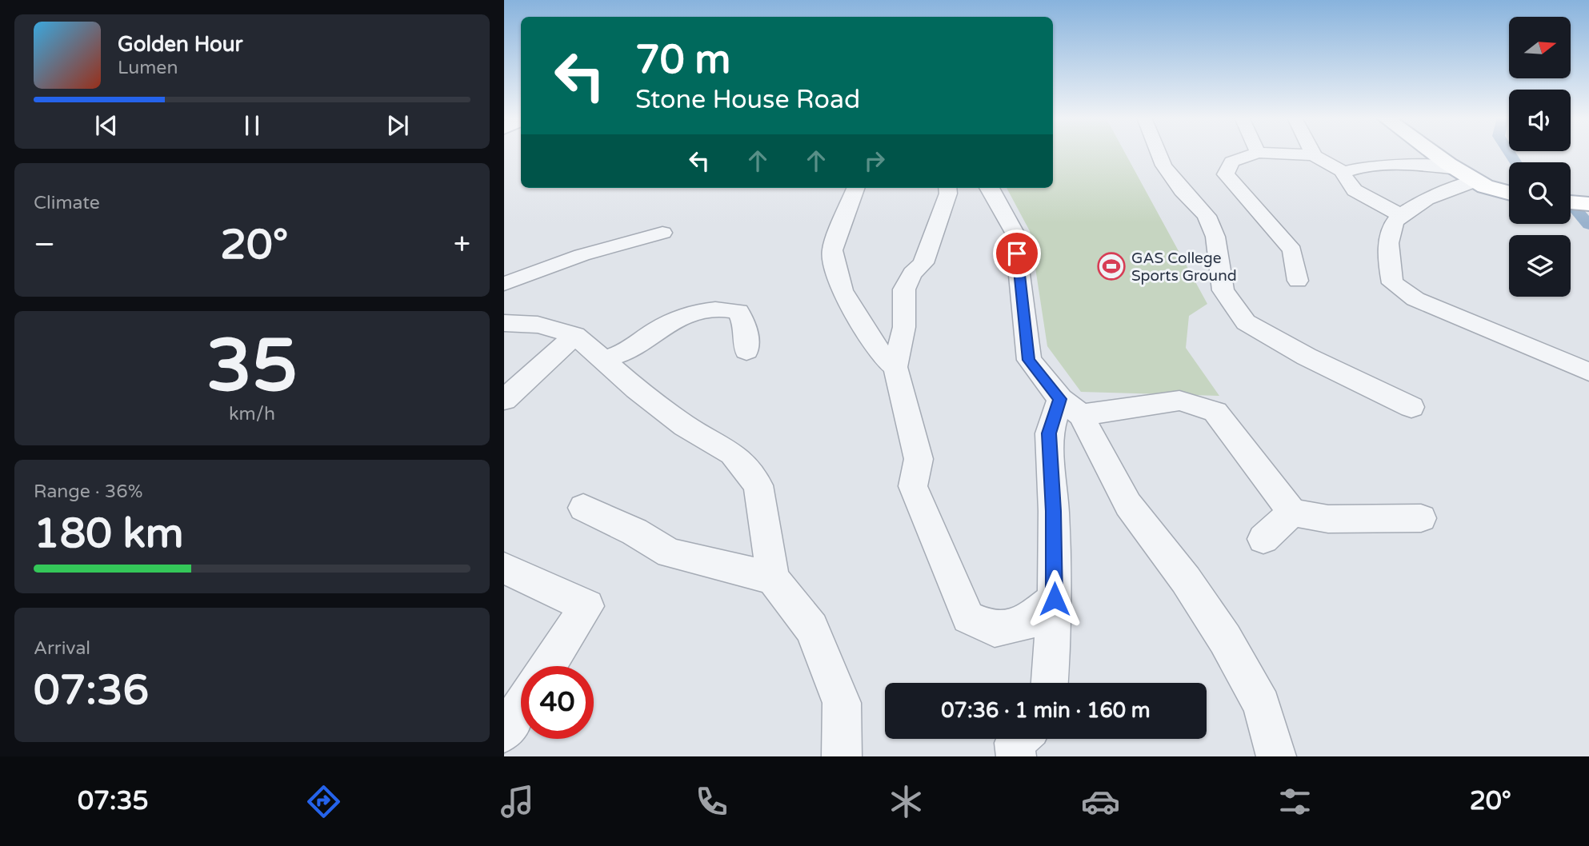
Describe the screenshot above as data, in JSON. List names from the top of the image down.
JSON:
{
  "places": {
    "sports": ["GAS College Sports Ground"]
  },
  "north": "right",
  "page": {
    "turn": ["70 m", "Stone House Road"],
    "song": ["Golden Hour", "Lumen"],
    "tile": [
      "Climate",
      ["35", "km/h"],
      ["Range · 36%", "180 km"],
      ["Arrival", "07:36"]
    ],
    "heat": ["−", "20°", "+"],
    "limit": "40",
    "trip": "07:36 · 1 min · 160 m",
    "tabs": ["07:35", "20°"]
  }
}
